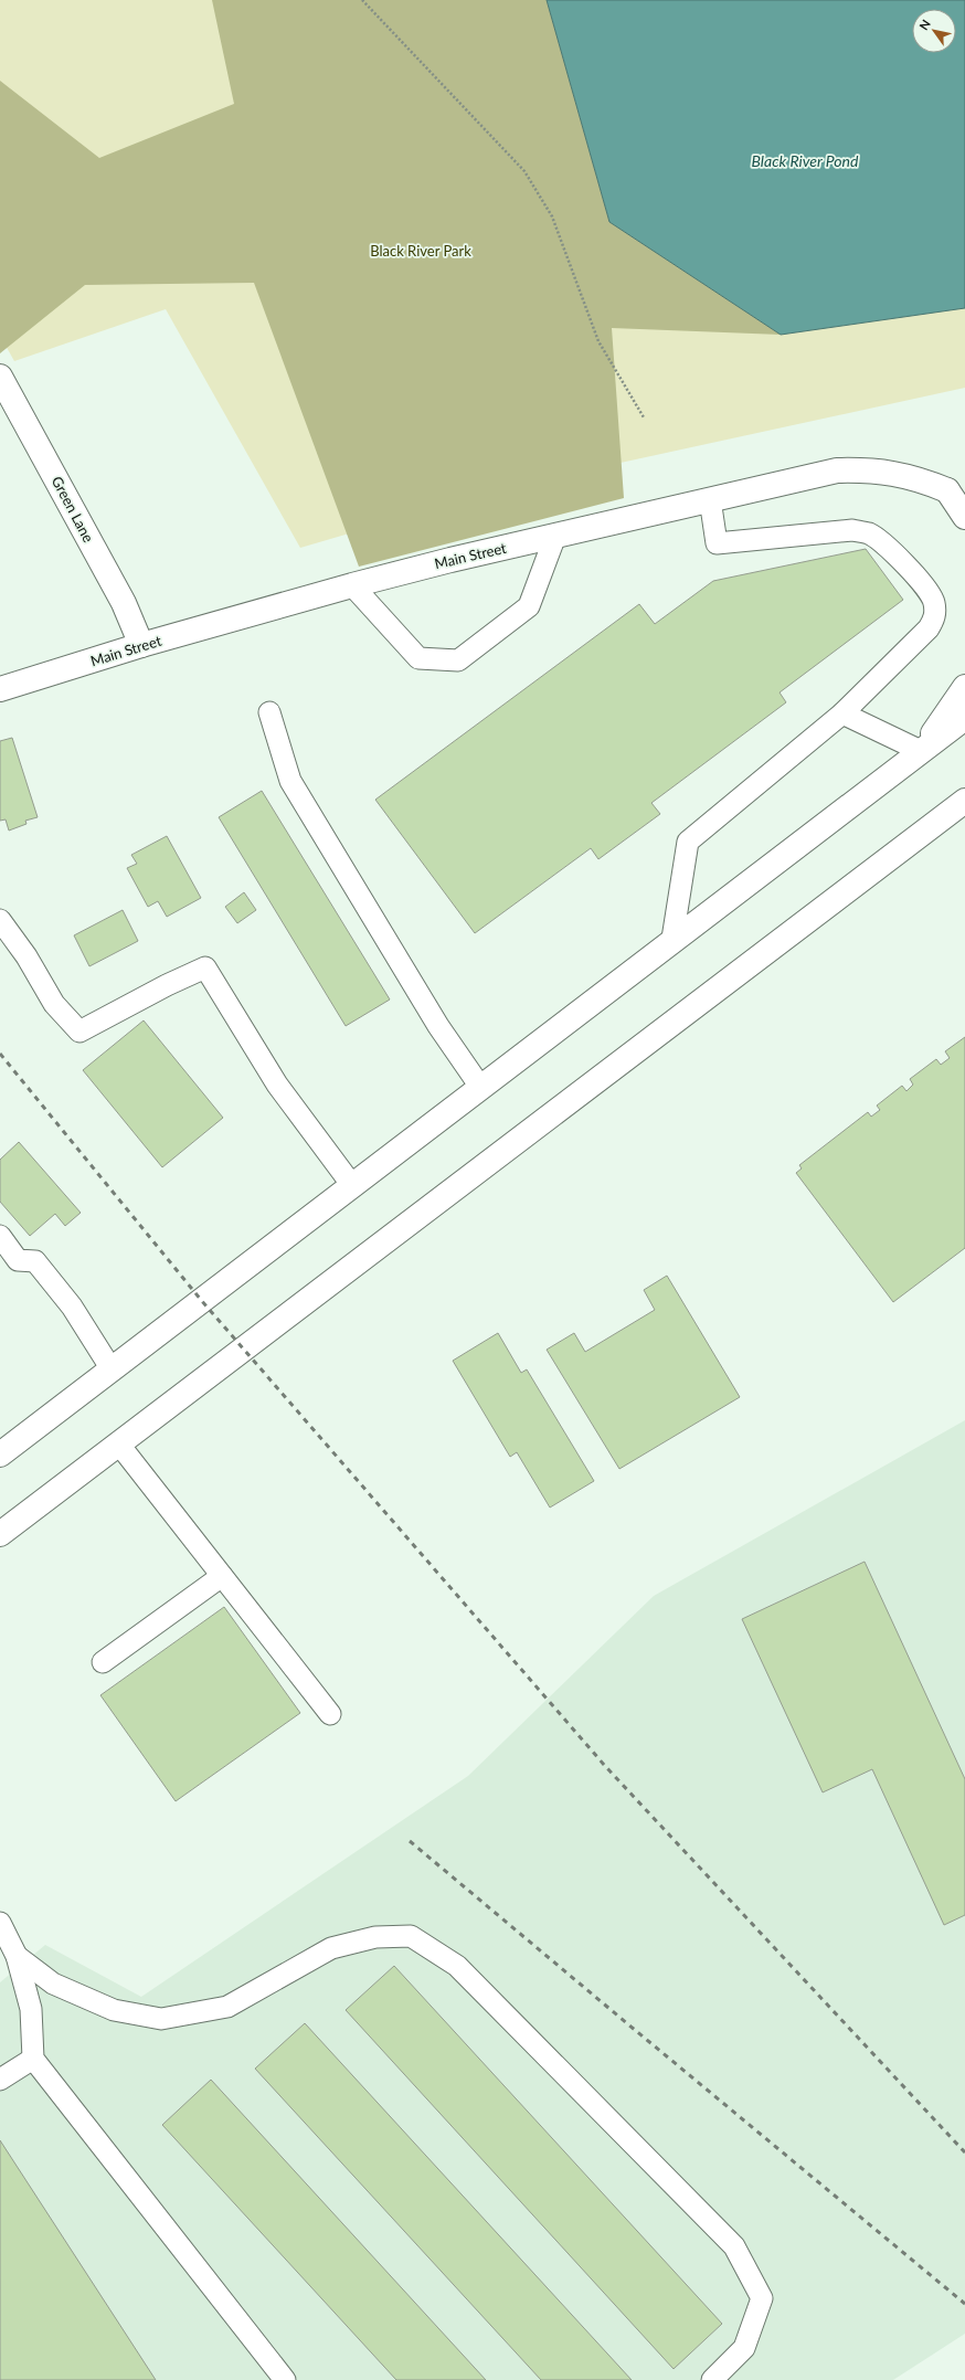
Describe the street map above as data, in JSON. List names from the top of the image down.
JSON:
{
  "streets": {
    "main road": ["Green Lane", "Main Street"]
  },
  "crossings": [
    ["Green Lane", "Main Street"]
  ],
  "water": ["Black River Pond"],
  "parks": ["Black River Park"],
  "north": "top left"
}
